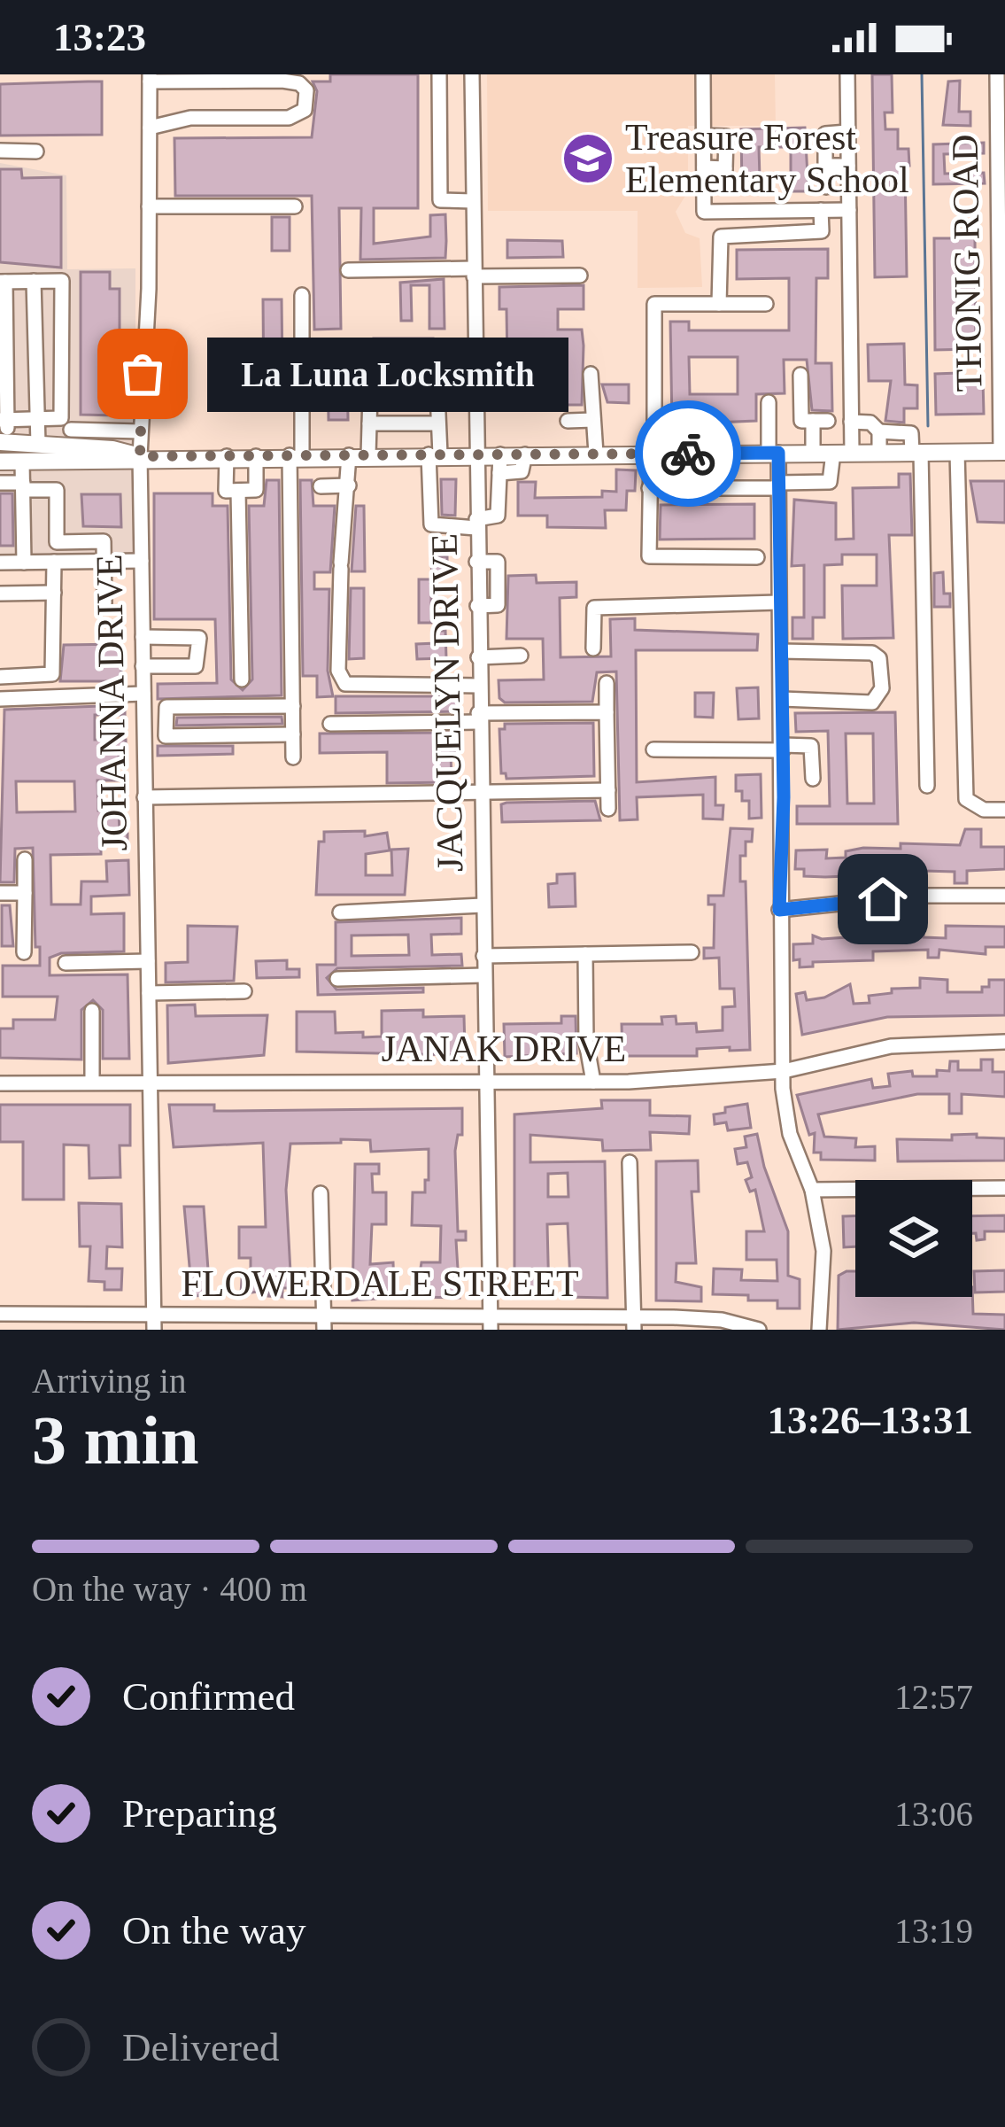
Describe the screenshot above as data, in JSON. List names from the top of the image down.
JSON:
{
  "streets": {
    "street": [
      "THONIG ROAD",
      "JOHANNA DRIVE",
      "JACQUELYN DRIVE",
      "JANAK DRIVE",
      "FLOWERDALE STREET"
    ]
  },
  "crossings": [
    ["JOHANNA DRIVE", "JANAK DRIVE"],
    ["JOHANNA DRIVE", "FLOWERDALE STREET"],
    ["JACQUELYN DRIVE", "JANAK DRIVE"],
    ["JACQUELYN DRIVE", "FLOWERDALE STREET"]
  ],
  "places": {
    "school or university": ["Treasure Forest Elementary School"],
    "other": ["La Luna Locksmith"]
  },
  "page": {
    "status": "13:23",
    "bubble": "La Luna Locksmith",
    "heading": ["3 min", "Arriving in", "13:26–13:31"],
    "bar": "On the way · 400 m",
    "list": [
      ["Confirmed", "12:57"],
      ["Preparing", "13:06"],
      ["On the way", "13:19"],
      "Delivered"
    ]
  }
}
